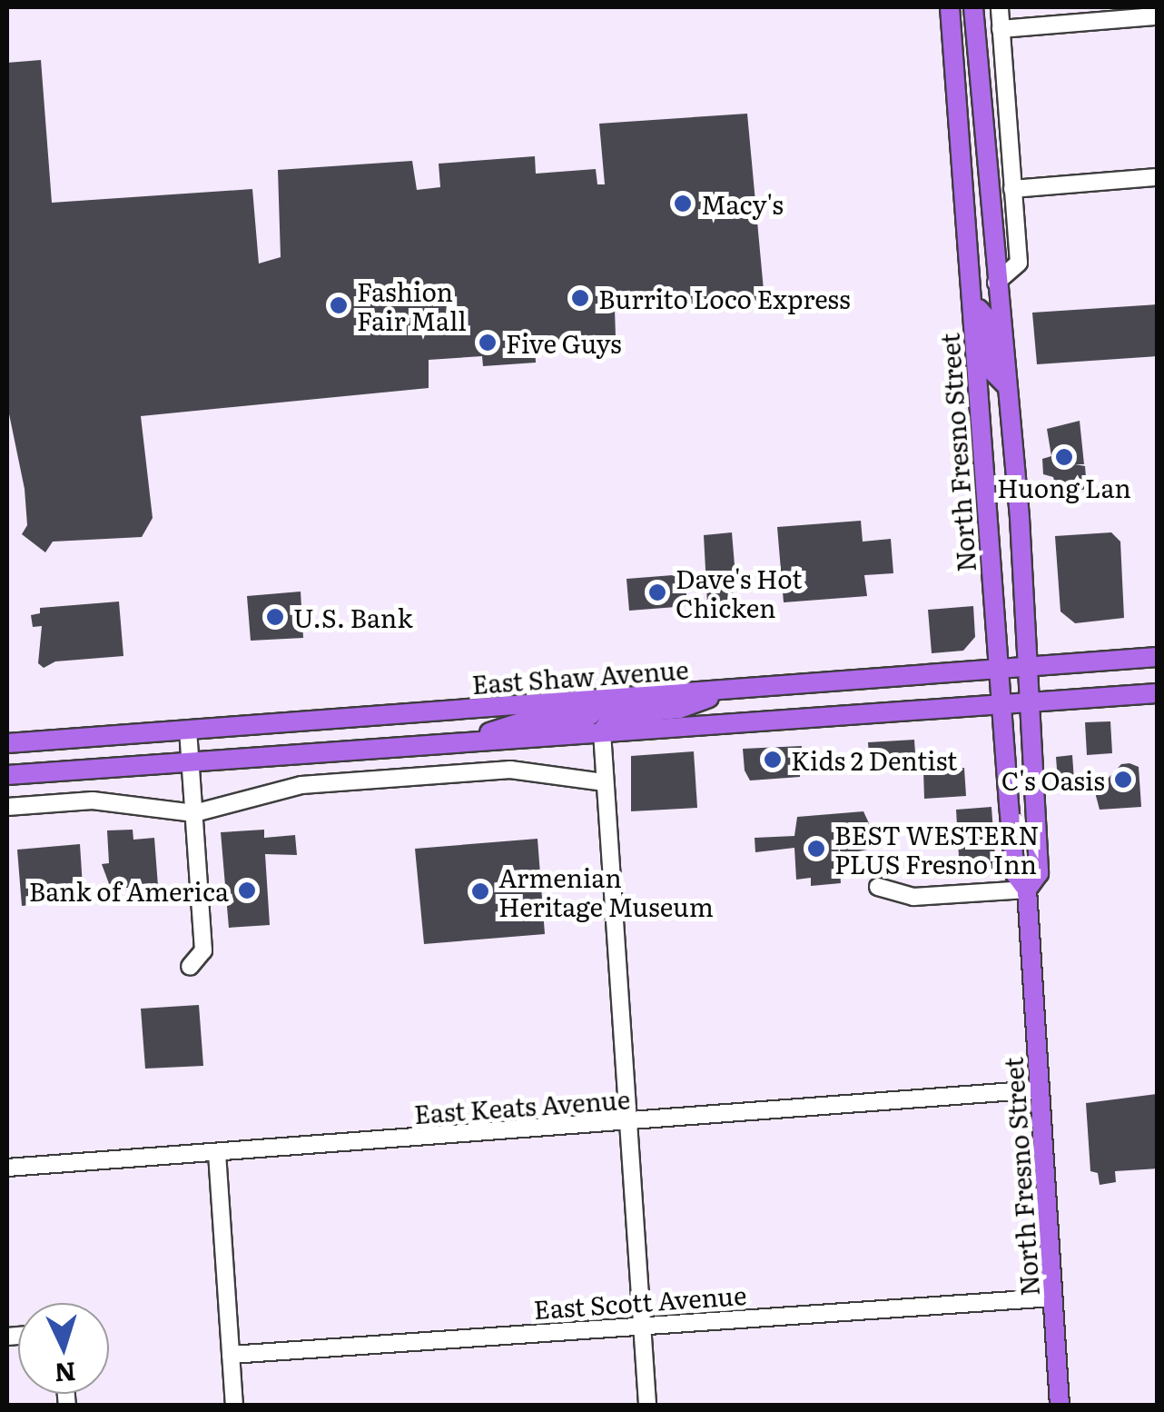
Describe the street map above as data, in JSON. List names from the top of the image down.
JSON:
{
  "streets": {
    "main road": ["North Fresno Street", "East Shaw Avenue"],
    "street": ["East Keats Avenue", "East Scott Avenue"]
  },
  "crossings": [
    ["North Fresno Street", "East Shaw Avenue"],
    ["North Fresno Street", "East Keats Avenue"],
    ["North Fresno Street", "East Scott Avenue"]
  ],
  "places": [
    "Macy's",
    "Burrito Loco Express",
    "Fashion Fair Mall",
    "Five Guys",
    "Huong Lan",
    "Dave's Hot Chicken",
    "U.S. Bank",
    "Kids 2 Dentist",
    "C's Oasis",
    "BEST WESTERN PLUS Fresno Inn",
    "Bank of America",
    "Armenian Heritage Museum"
  ],
  "north": "bottom"
}
